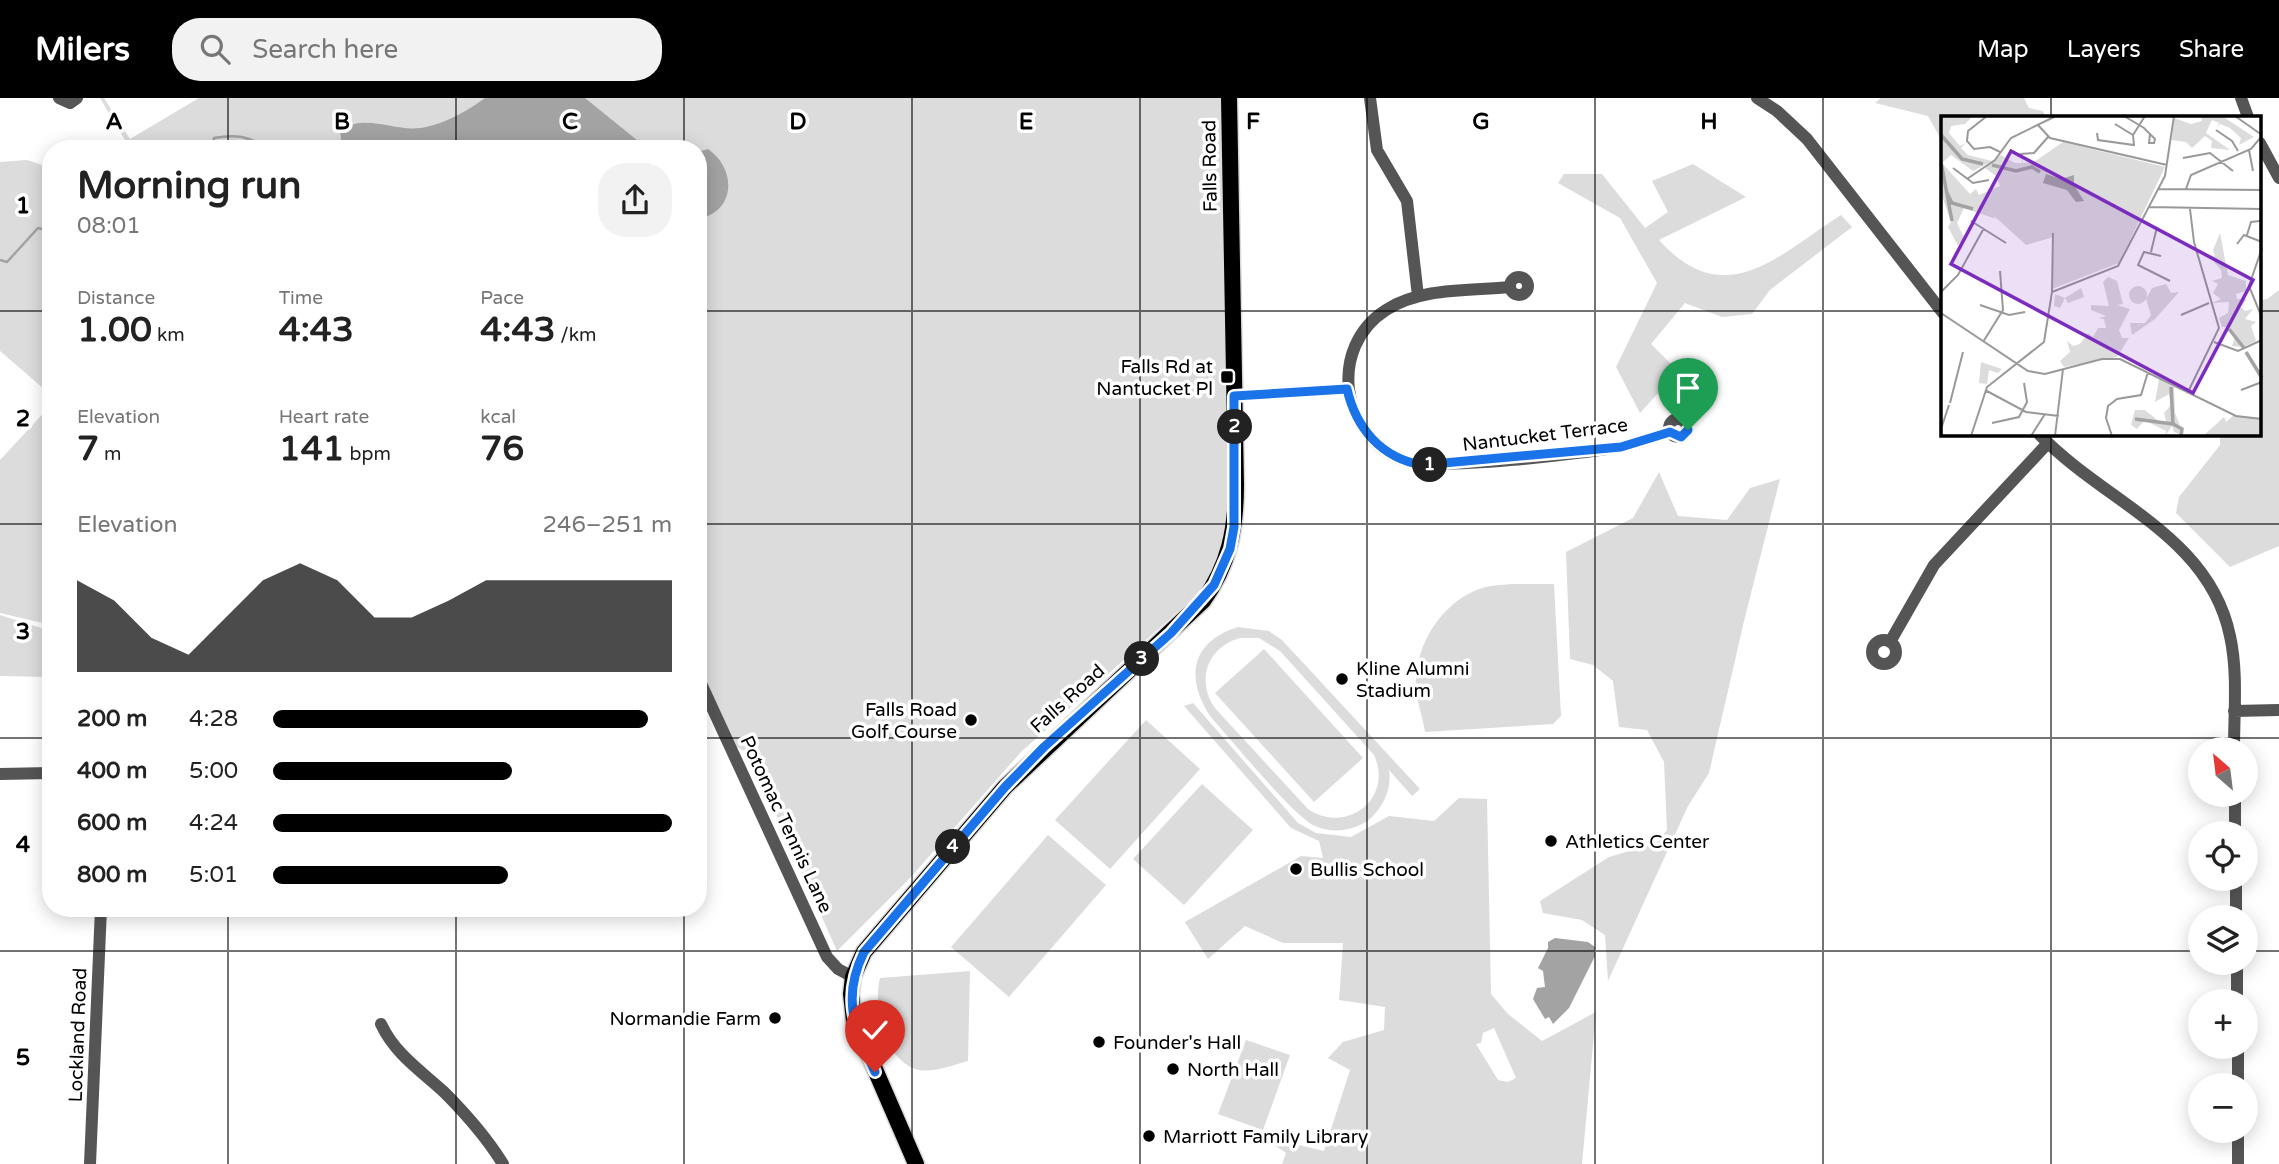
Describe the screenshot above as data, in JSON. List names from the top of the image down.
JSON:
{
  "streets": {
    "main road": ["Falls Road"],
    "street": ["Nantucket Terrace", "Potomac Tennis Lane", "Lockland Road"]
  },
  "crossings": [
    ["Falls Road", "Potomac Tennis Lane"]
  ],
  "places": {
    "transit": ["Falls Rd at Nantucket Pl"],
    "other": [
      "Kline Alumni Stadium",
      "Falls Road Golf Course",
      "Athletics Center",
      "Bullis School",
      "Normandie Farm",
      "Founder's Hall",
      "North Hall",
      "Marriott Family Library"
    ]
  },
  "north": "top left",
  "page": {
    "header": "Milers",
    "search": "Search here",
    "nav": ["Map", "Layers", "Share"],
    "heading": ["Morning run", "08:01"],
    "stats": [
      ["Distance", "1.00 km"],
      ["Time", "4:43"],
      ["Pace", "4:43 /km"],
      ["Elevation", "7 m"],
      ["Heart rate", "141 bpm"],
      ["kcal", "76"]
    ],
    "pins": [
      "2",
      "1",
      "3",
      "4"
    ],
    "chart": ["Elevation", "246–251 m"],
    "list": [
      {
        "name": "200 m",
        "note": "4:28"
      },
      {
        "name": "400 m",
        "note": "5:00"
      },
      {
        "name": "600 m",
        "note": "4:24"
      },
      {
        "name": "800 m",
        "note": "5:01"
      }
    ],
    "map_buttons": ["+", "−"]
  },
  "grid": {
    "columns": [
      "A",
      "B",
      "C",
      "D",
      "E",
      "F",
      "G",
      "H"
    ],
    "rows": [
      "1",
      "2",
      "3",
      "4",
      "5"
    ]
  }
}
